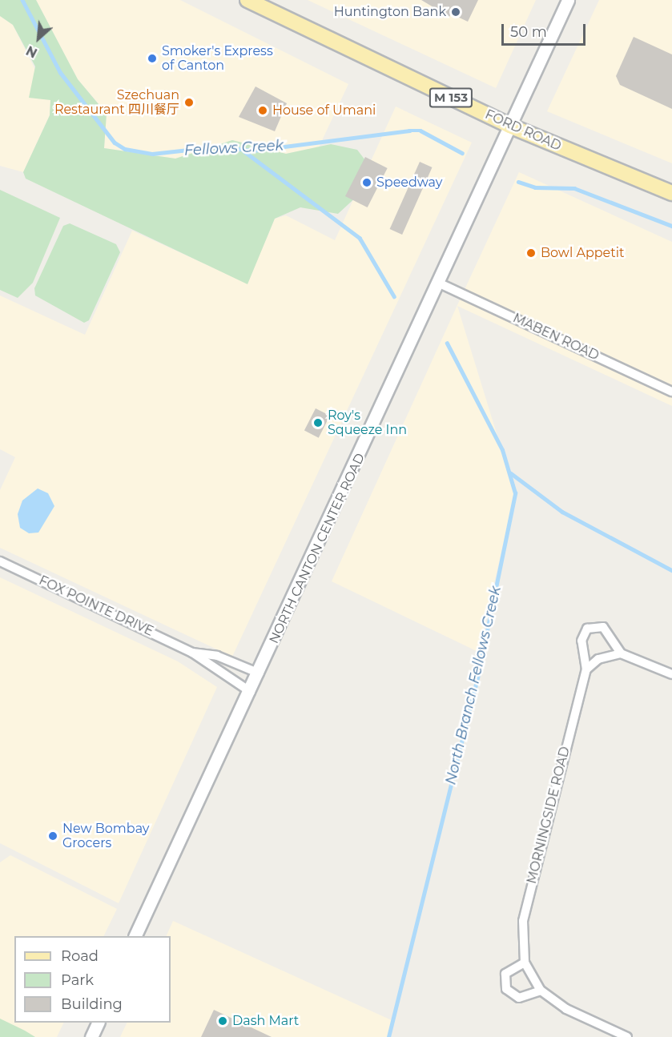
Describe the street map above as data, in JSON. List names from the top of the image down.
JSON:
{
  "streets": {
    "main road": ["M 153", "FORD ROAD", "NORTH CANTON CENTER ROAD"],
    "street": ["MABEN ROAD", "FOX POINTE DRIVE", "MORNINGSIDE ROAD"]
  },
  "crossings": [
    ["FORD ROAD", "NORTH CANTON CENTER ROAD"],
    ["MABEN ROAD", "NORTH CANTON CENTER ROAD"]
  ],
  "water": ["Fellows Creek", "North Branch Fellows Creek"],
  "places": [
    "Huntington Bank",
    "Smoker's Express of Canton",
    "Szechuan Restaurant 四川餐厅",
    "House of Umani",
    "Speedway",
    "Bowl Appetit",
    "Roy's Squeeze Inn",
    "New Bombay Grocers",
    "Dash Mart"
  ],
  "legend": ["Road", "Park", "Building"],
  "scale_bar": "50 m",
  "north": "bottom left"
}
